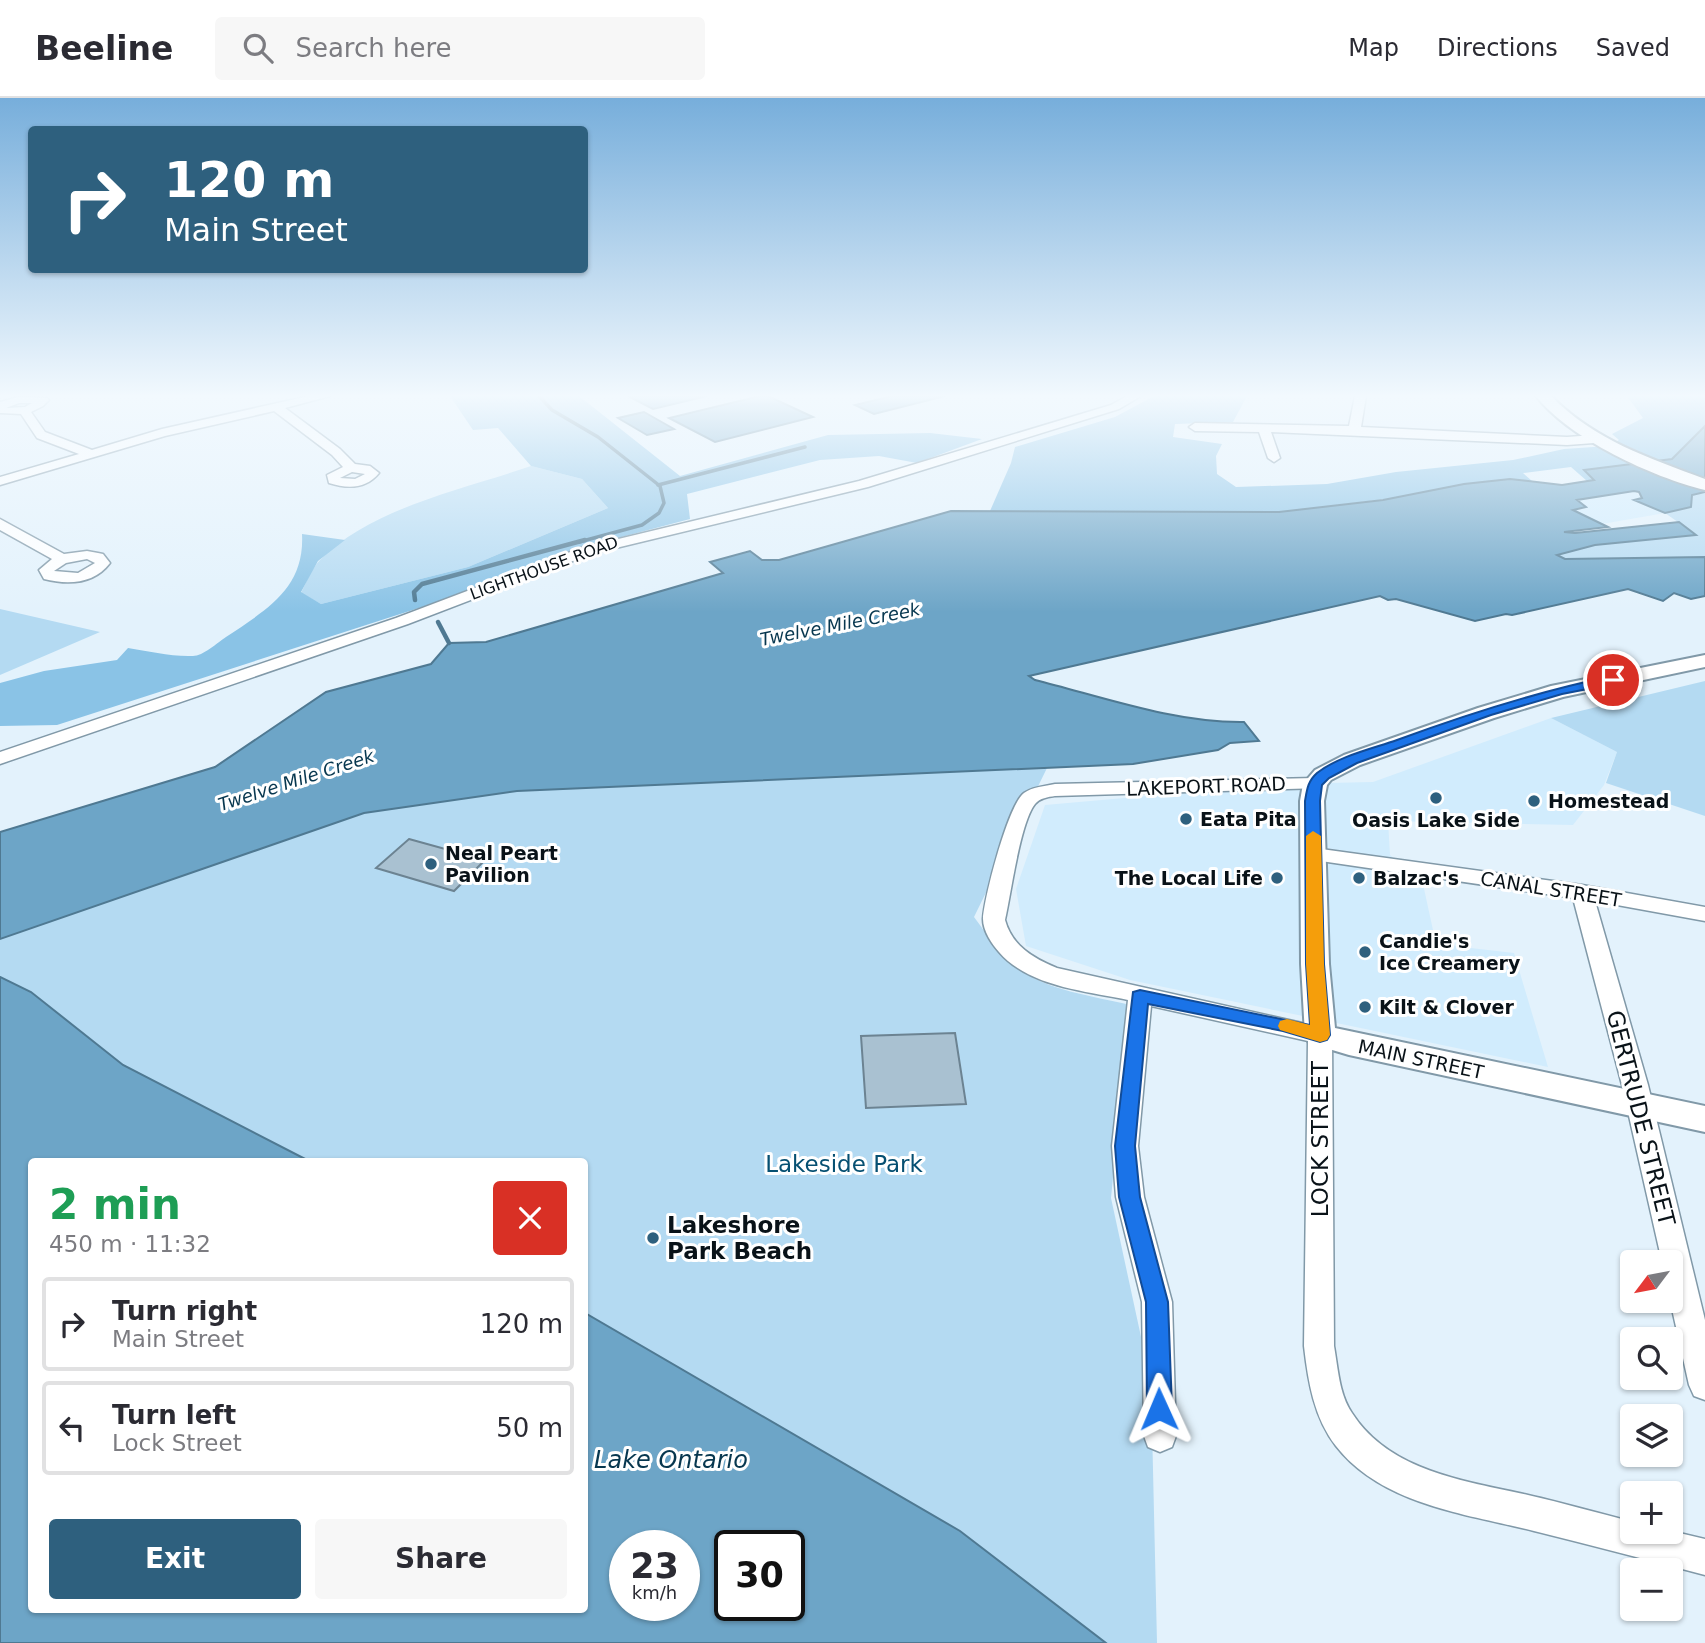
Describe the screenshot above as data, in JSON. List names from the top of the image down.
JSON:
{
  "streets": {
    "main road": ["LAKEPORT ROAD", "MAIN STREET", "LOCK STREET"],
    "street": ["LIGHTHOUSE ROAD", "CANAL STREET", "GERTRUDE STREET"]
  },
  "crossings": [
    ["LAKEPORT ROAD", "MAIN STREET"],
    ["LAKEPORT ROAD", "LOCK STREET"],
    ["CANAL STREET", "GERTRUDE STREET"],
    ["CANAL STREET", "LOCK STREET"],
    ["MAIN STREET", "GERTRUDE STREET"],
    ["MAIN STREET", "LOCK STREET"]
  ],
  "water": ["Twelve Mile Creek", "Lake Ontario"],
  "parks": ["Lakeside Park"],
  "places": [
    "Oasis Lake Side",
    "Homestead",
    "Eata Pita",
    "Neal Peart Pavilion",
    "The Local Life",
    "Balzac's",
    "Candie's Ice Creamery",
    "Kilt & Clover",
    "Lakeshore Park Beach"
  ],
  "north": "bottom left",
  "page": {
    "header": "Beeline",
    "search": "Search here",
    "nav": ["Map", "Directions", "Saved"],
    "turn": ["120 m", "Main Street"],
    "heading": ["2 min", "450 m · 11:32"],
    "map_buttons": ["+", "−"],
    "list": [
      {
        "name": "Turn right",
        "note": "Main Street",
        "value": "120 m"
      },
      {
        "name": "Turn left",
        "note": "Lock Street",
        "value": "50 m"
      }
    ],
    "buttons": ["Exit", "Share"],
    "speed": "23 km/h",
    "limit": "30"
  }
}
